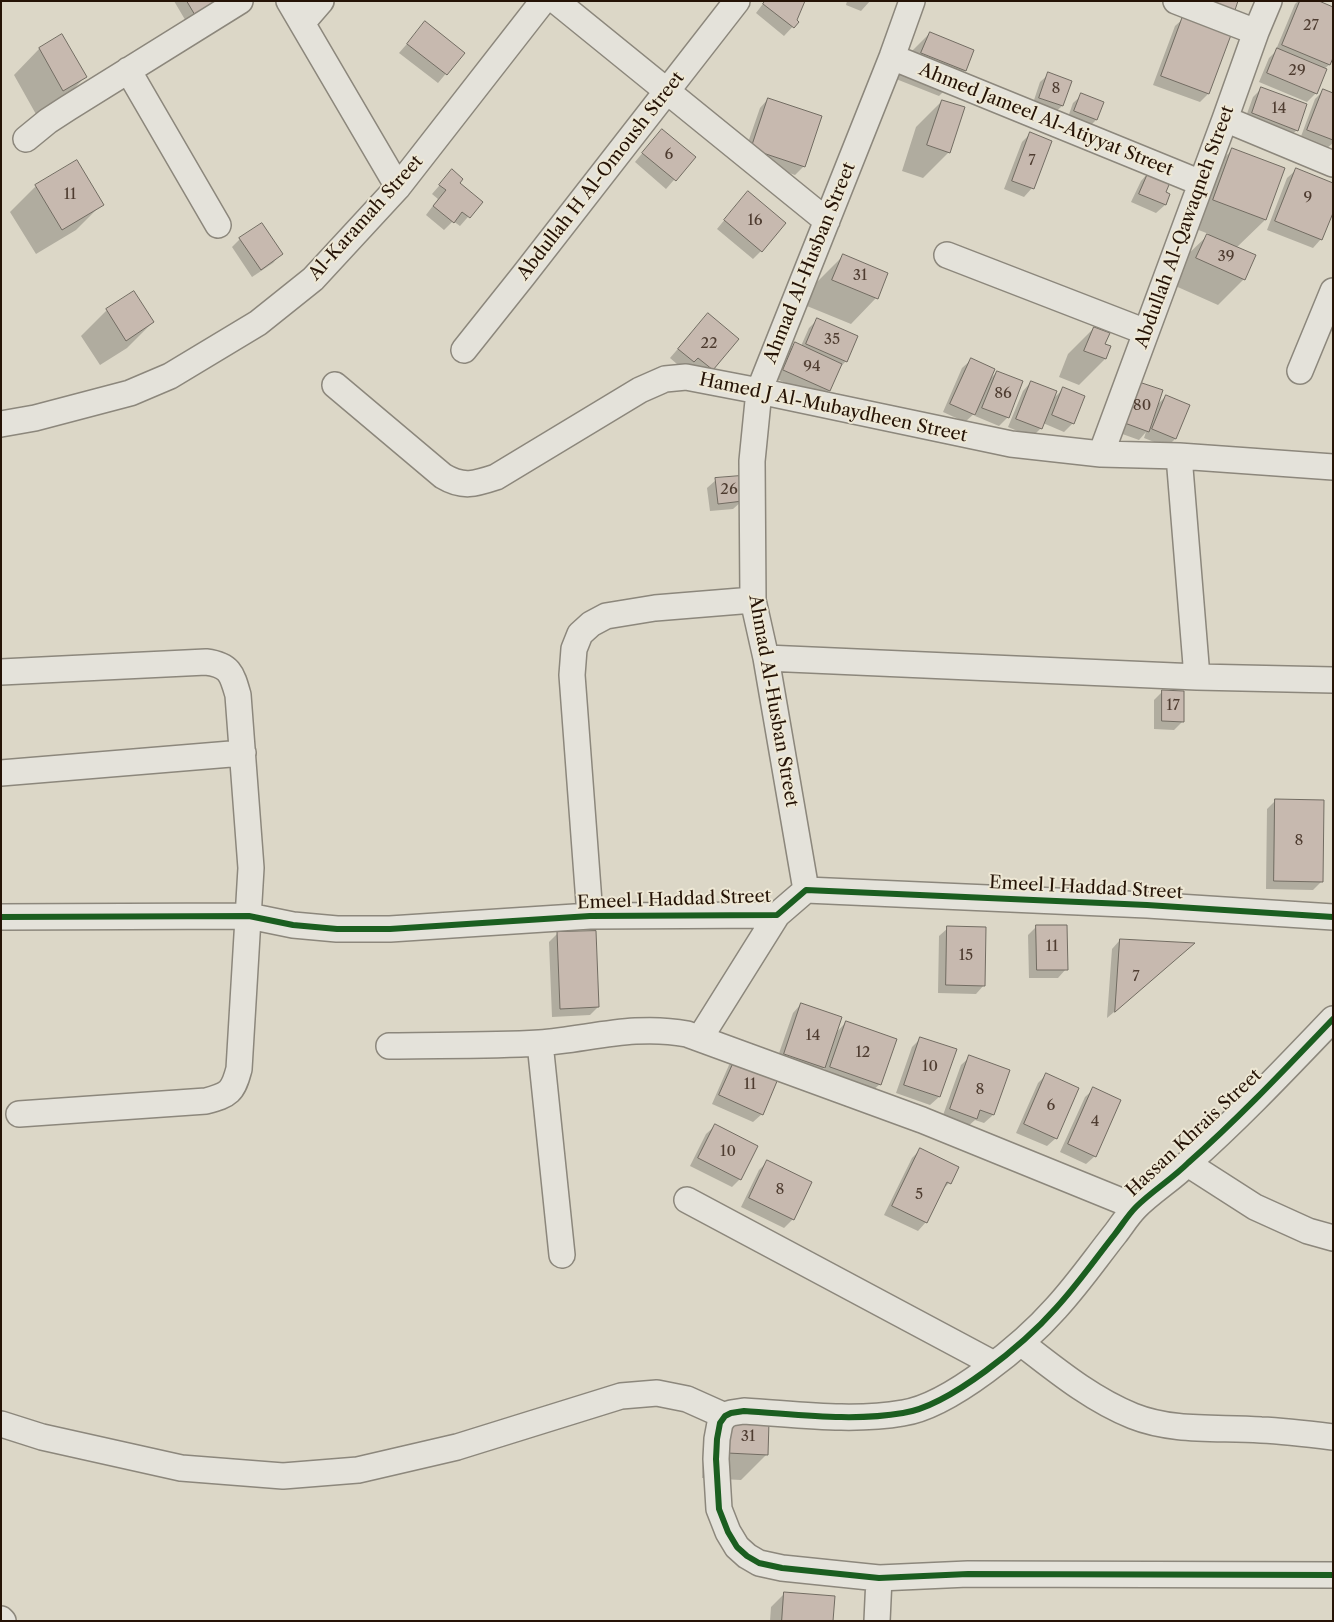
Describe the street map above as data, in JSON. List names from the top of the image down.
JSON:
{
  "streets": {
    "street": [
      "Ahmed Jameel Al-Atiyyat Street",
      "Abdullah H Al-Omoush Street",
      "Al-Karamah Street",
      "Abdullah Al-Qawaqneh Street",
      "Ahmad Al-Husban Street",
      "Hamed J Al-Mubaydheen Street",
      "Emeel I Haddad Street",
      "Hassan Khrais Street"
    ]
  },
  "crossings": [
    ["Ahmed Jameel Al-Atiyyat Street", "Abdullah Al-Qawaqneh Street"],
    ["Ahmed Jameel Al-Atiyyat Street", "Ahmad Al-Husban Street"],
    ["Abdullah Al-Qawaqneh Street", "Hamed J Al-Mubaydheen Street"],
    ["Ahmad Al-Husban Street", "Hamed J Al-Mubaydheen Street"],
    ["Ahmad Al-Husban Street", "Emeel I Haddad Street"]
  ],
  "house_numbers": [
    "27",
    "29",
    "8",
    "14",
    "6",
    "7",
    "11",
    "9",
    "16",
    "39",
    "31",
    "35",
    "22",
    "94",
    "86",
    "80",
    "26",
    "17",
    "8",
    "11",
    "15",
    "7",
    "14",
    "12",
    "10",
    "11",
    "8",
    "6",
    "4",
    "10",
    "8",
    "5",
    "31"
  ]
}
